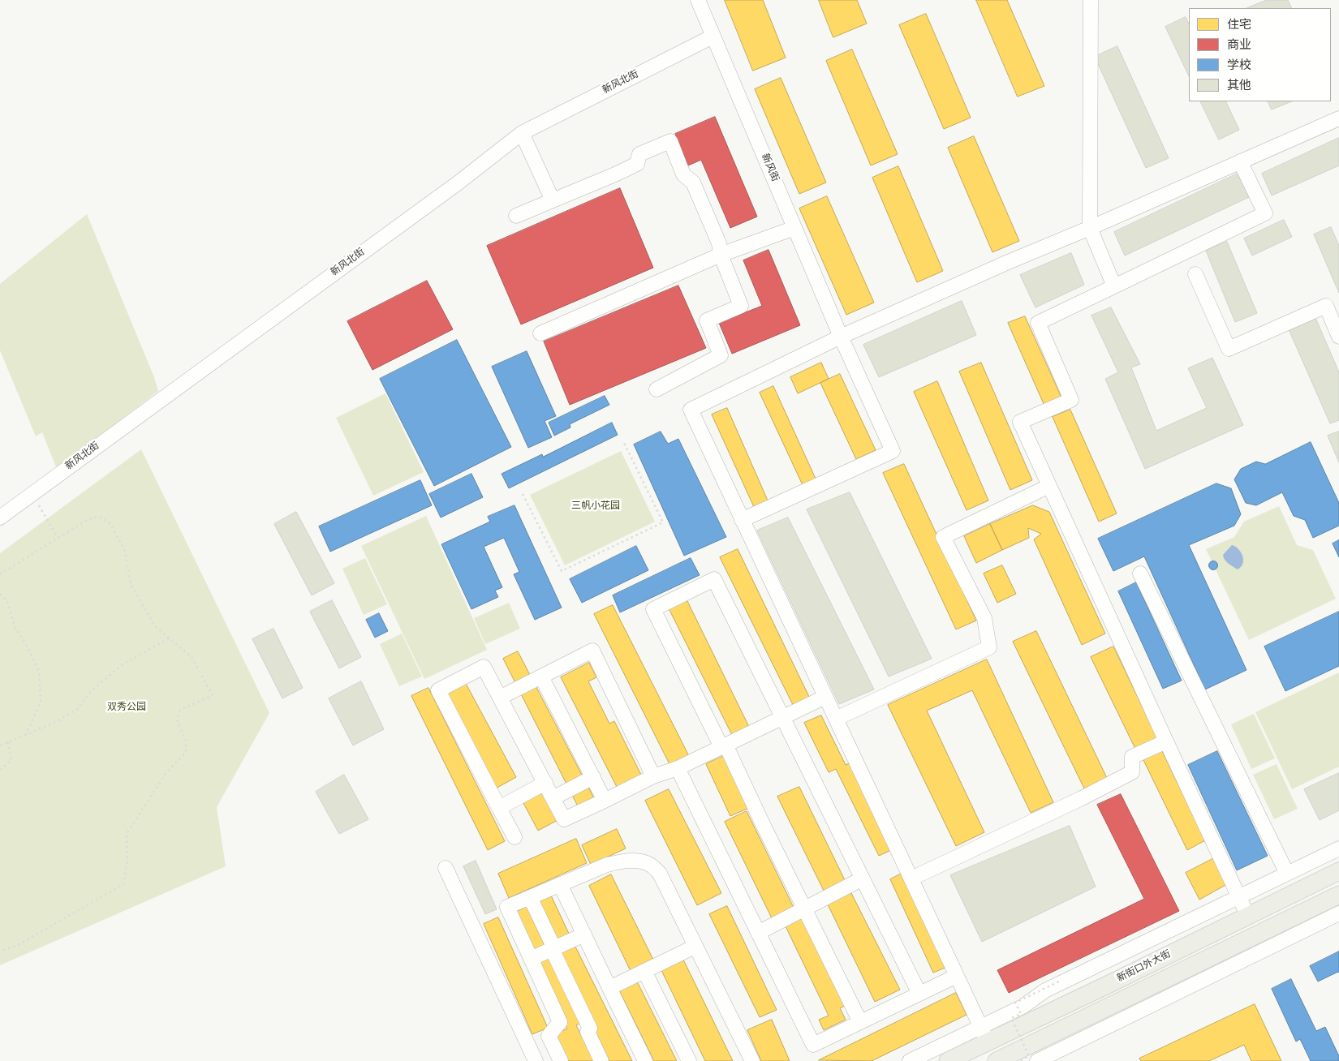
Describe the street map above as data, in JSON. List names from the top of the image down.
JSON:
{
  "streets": {
    "main road": ["新街口外大街"],
    "street": ["新风北街", "新风街"]
  },
  "crossings": [
    ["新风北街", "新风街"]
  ],
  "parks": ["三帆小花园", "双秀公园"],
  "legend": [
    "住宅",
    "商业",
    "学校",
    "其他"
  ]
}
